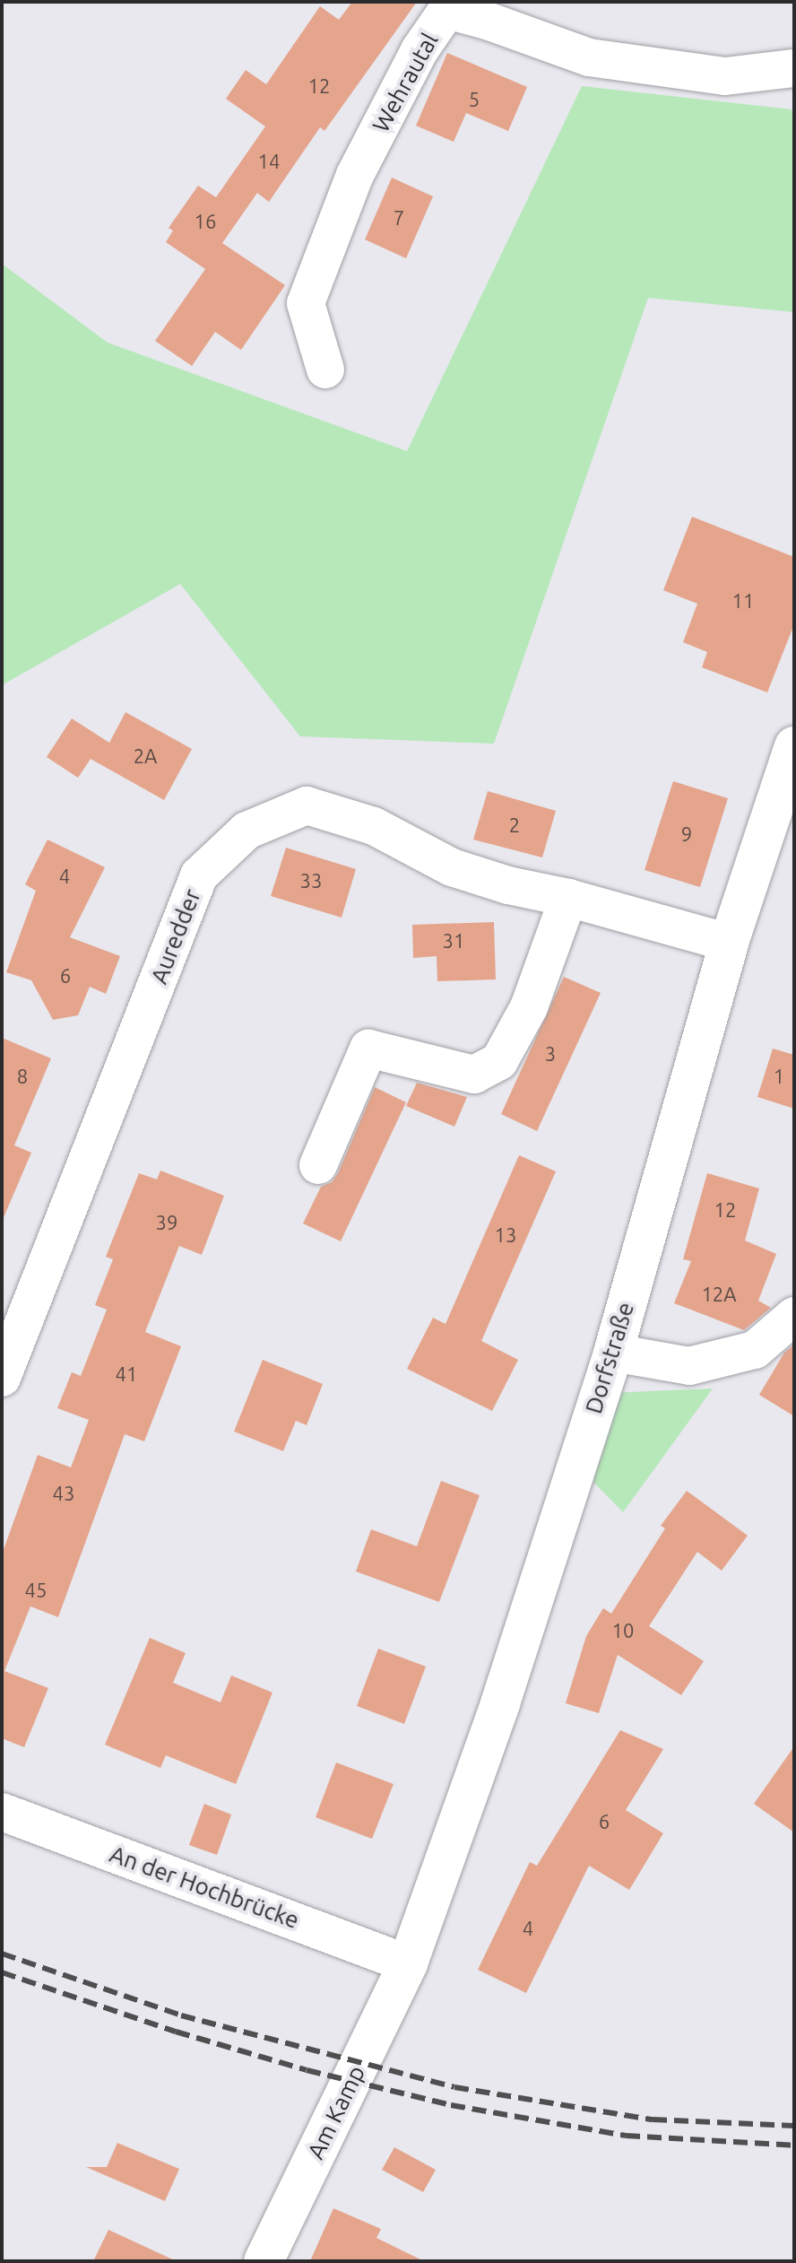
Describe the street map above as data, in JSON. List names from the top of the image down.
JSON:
{
  "streets": {
    "main road": ["Dorfstraße", "Am Kamp"],
    "street": ["Wehrautal", "Auredder", "An der Hochbrücke"]
  },
  "crossings": [
    ["Auredder", "Dorfstraße"],
    ["Dorfstraße", "An der Hochbrücke"],
    ["Dorfstraße", "Am Kamp"],
    ["An der Hochbrücke", "Am Kamp"]
  ],
  "house_numbers": [
    "12",
    "5",
    "14",
    "7",
    "16",
    "11",
    "2A",
    "2",
    "9",
    "4",
    "33",
    "31",
    "6",
    "3",
    "8",
    "1",
    "12",
    "39",
    "13",
    "12A",
    "41",
    "43",
    "45",
    "10",
    "6",
    "4"
  ]
}
